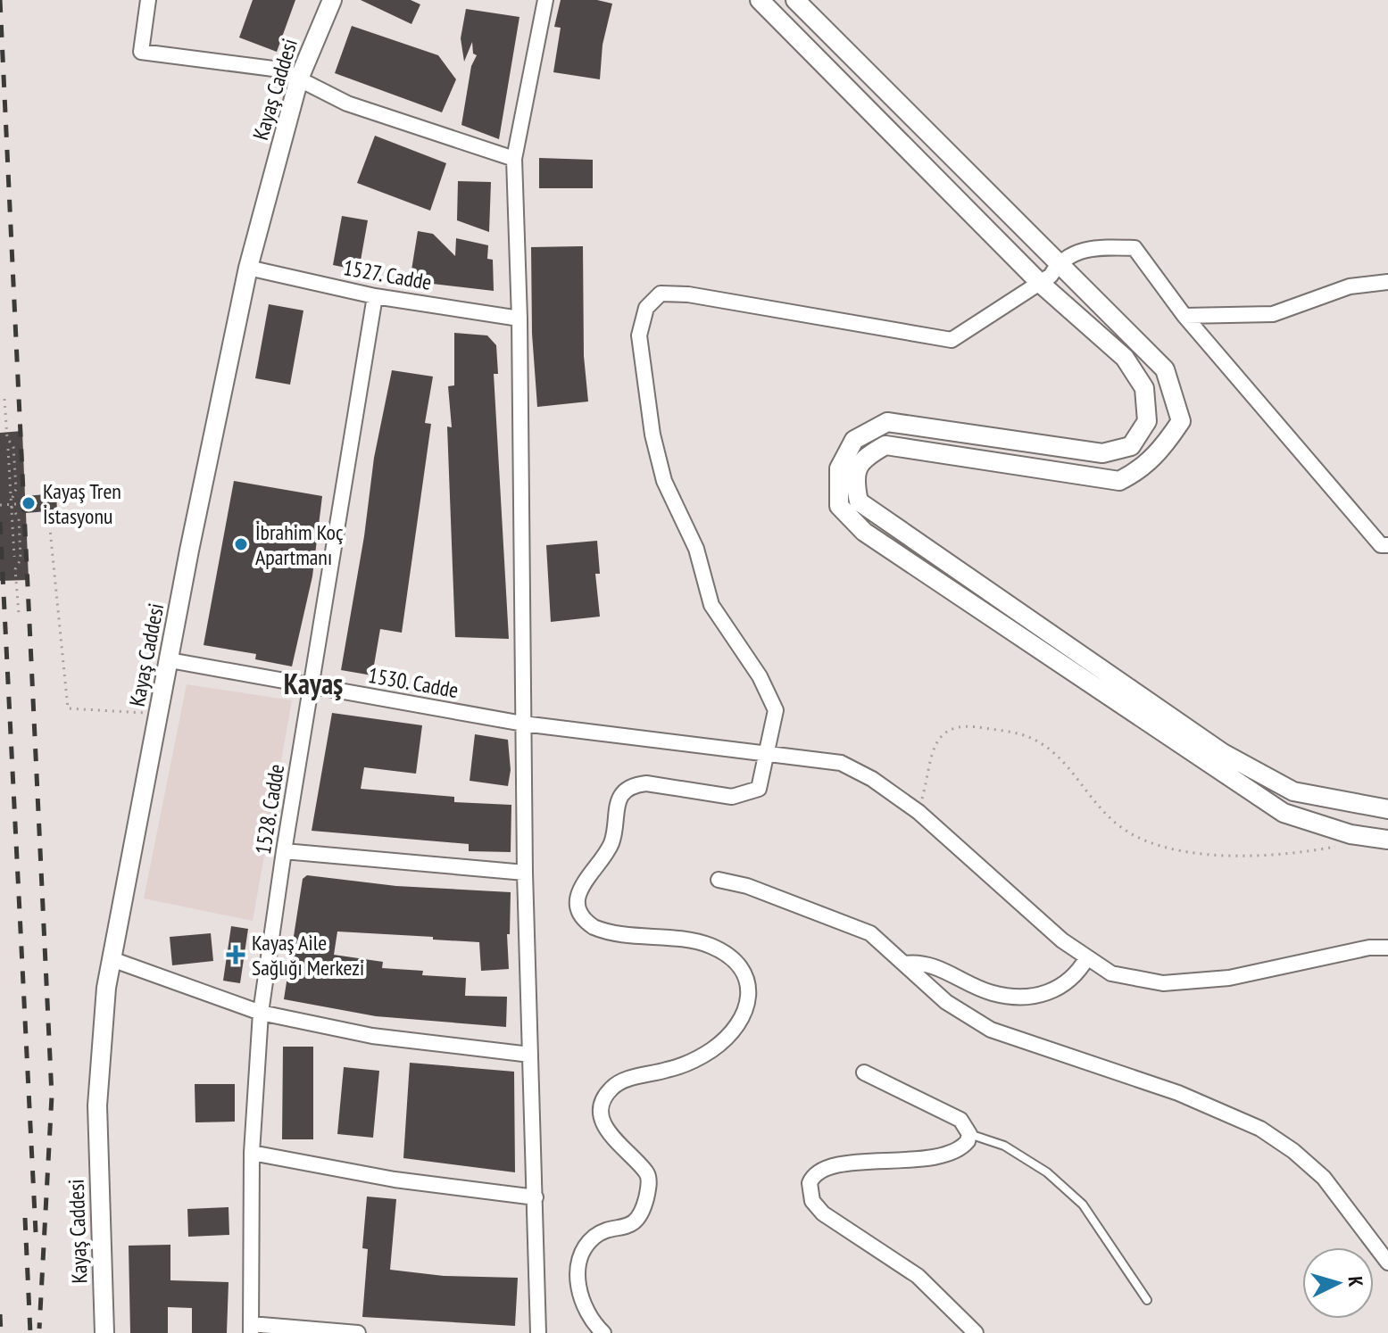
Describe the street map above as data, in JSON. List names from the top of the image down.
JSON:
{
  "streets": {
    "street": [
      "Kayaş Caddesi",
      "1527. Cadde",
      "1530. Cadde",
      "1528. Cadde"
    ]
  },
  "crossings": [
    ["Kayaş Caddesi", "1527. Cadde"],
    ["Kayaş Caddesi", "1530. Cadde"],
    ["1527. Cadde", "1528. Cadde"],
    ["1530. Cadde", "1528. Cadde"]
  ],
  "districts": ["Kayaş"],
  "places": {
    "other": ["Kayaş Tren İstasyonu", "İbrahim Koç Apartmanı"],
    "health": ["Kayaş Aile Sağlığı Merkezi"]
  },
  "north": "right"
}
